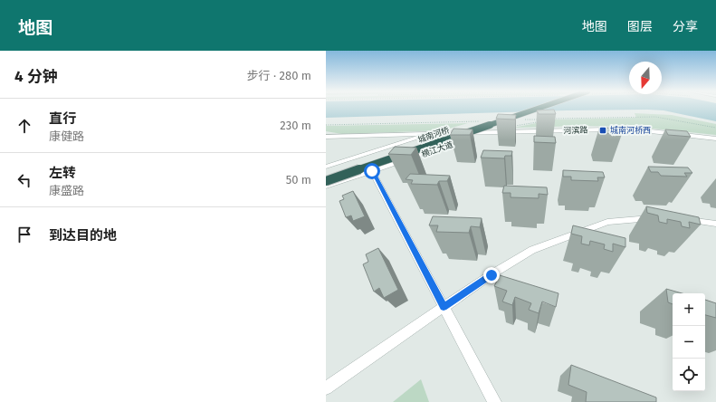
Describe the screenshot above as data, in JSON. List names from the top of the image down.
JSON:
{
  "streets": {
    "highway": ["城南河桥"],
    "street": ["河滨路", "横江大道"]
  },
  "crossings": [
    ["河滨路", "横江大道"]
  ],
  "places": {
    "transit": ["城南河桥西"]
  },
  "north": "bottom",
  "page": {
    "header": "地图",
    "nav": ["地图", "图层", "分享"],
    "heading": ["4 分钟", "步行 · 280 m"],
    "list": [
      ["直行", "康健路", "230 m"],
      ["左转", "康盛路", "50 m"],
      "到达目的地"
    ],
    "map_buttons": ["+", "−"]
  }
}
